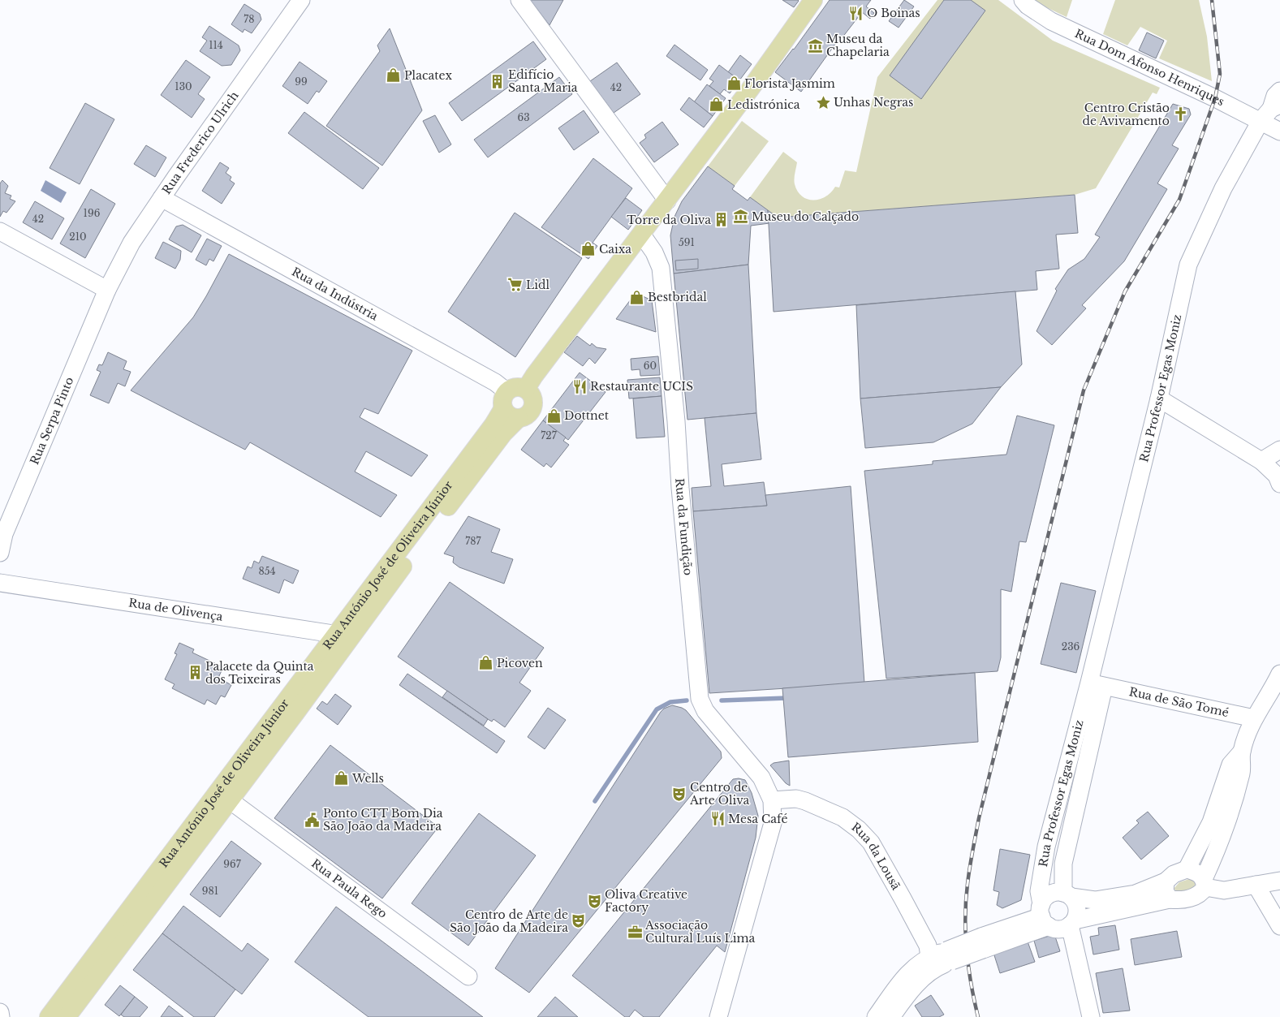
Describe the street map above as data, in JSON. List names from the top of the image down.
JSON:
{
  "streets": {
    "main road": ["Rua António José de Oliveira Júnior"],
    "street": [
      "Rua Dom Afonso Henriques",
      "Rua Frederico Ulrich",
      "Rua da Indústria",
      "Rua Professor Egas Moniz",
      "Rua Serpa Pinto",
      "Rua da Fundição",
      "Rua de Olivença",
      "Rua de São Tomé",
      "Rua da Lousã",
      "Rua Paula Rego"
    ]
  },
  "crossings": [
    ["Rua Dom Afonso Henriques", "Rua Professor Egas Moniz"],
    ["Rua Frederico Ulrich", "Rua da Indústria"],
    ["Rua Frederico Ulrich", "Rua Serpa Pinto"],
    ["Rua da Indústria", "Rua António José de Oliveira Júnior"],
    ["Rua Professor Egas Moniz", "Rua de São Tomé"],
    ["Rua da Fundição", "Rua da Lousã"],
    ["Rua António José de Oliveira Júnior", "Rua de Olivença"],
    ["Rua António José de Oliveira Júnior", "Rua Paula Rego"]
  ],
  "places": {
    "restaurant": ["O Boinas", "Restaurante UCIS", "Mesa Café"],
    "museum": ["Museu da Chapelaria", "Museu do Calçado"],
    "shop": [
      "Placatex",
      "Florista Jasmim",
      "Ledistrónica",
      "Caixa",
      "Bestbridal",
      "Dottnet",
      "Picoven",
      "Wells"
    ],
    "building": ["Edifício Santa Maria", "Torre da Oliva", "Palacete da Quinta dos Teixeiras"],
    "place": ["Unhas Negras"],
    "church": ["Centro Cristão de Avivamento"],
    "supermarket": ["Lidl"],
    "theatre": ["Centro de Arte Oliva", "Oliva Creative Factory", "Centro de Arte de São João da Madeira"],
    "public building": ["Ponto CTT Bom Dia São João da Madeira"],
    "office": ["Associação Cultural Luís Lima"]
  },
  "house_numbers": [
    "78",
    "114",
    "99",
    "130",
    "42",
    "63",
    "196",
    "42",
    "210",
    "591",
    "60",
    "727",
    "787",
    "854",
    "236",
    "967",
    "981"
  ]
}
